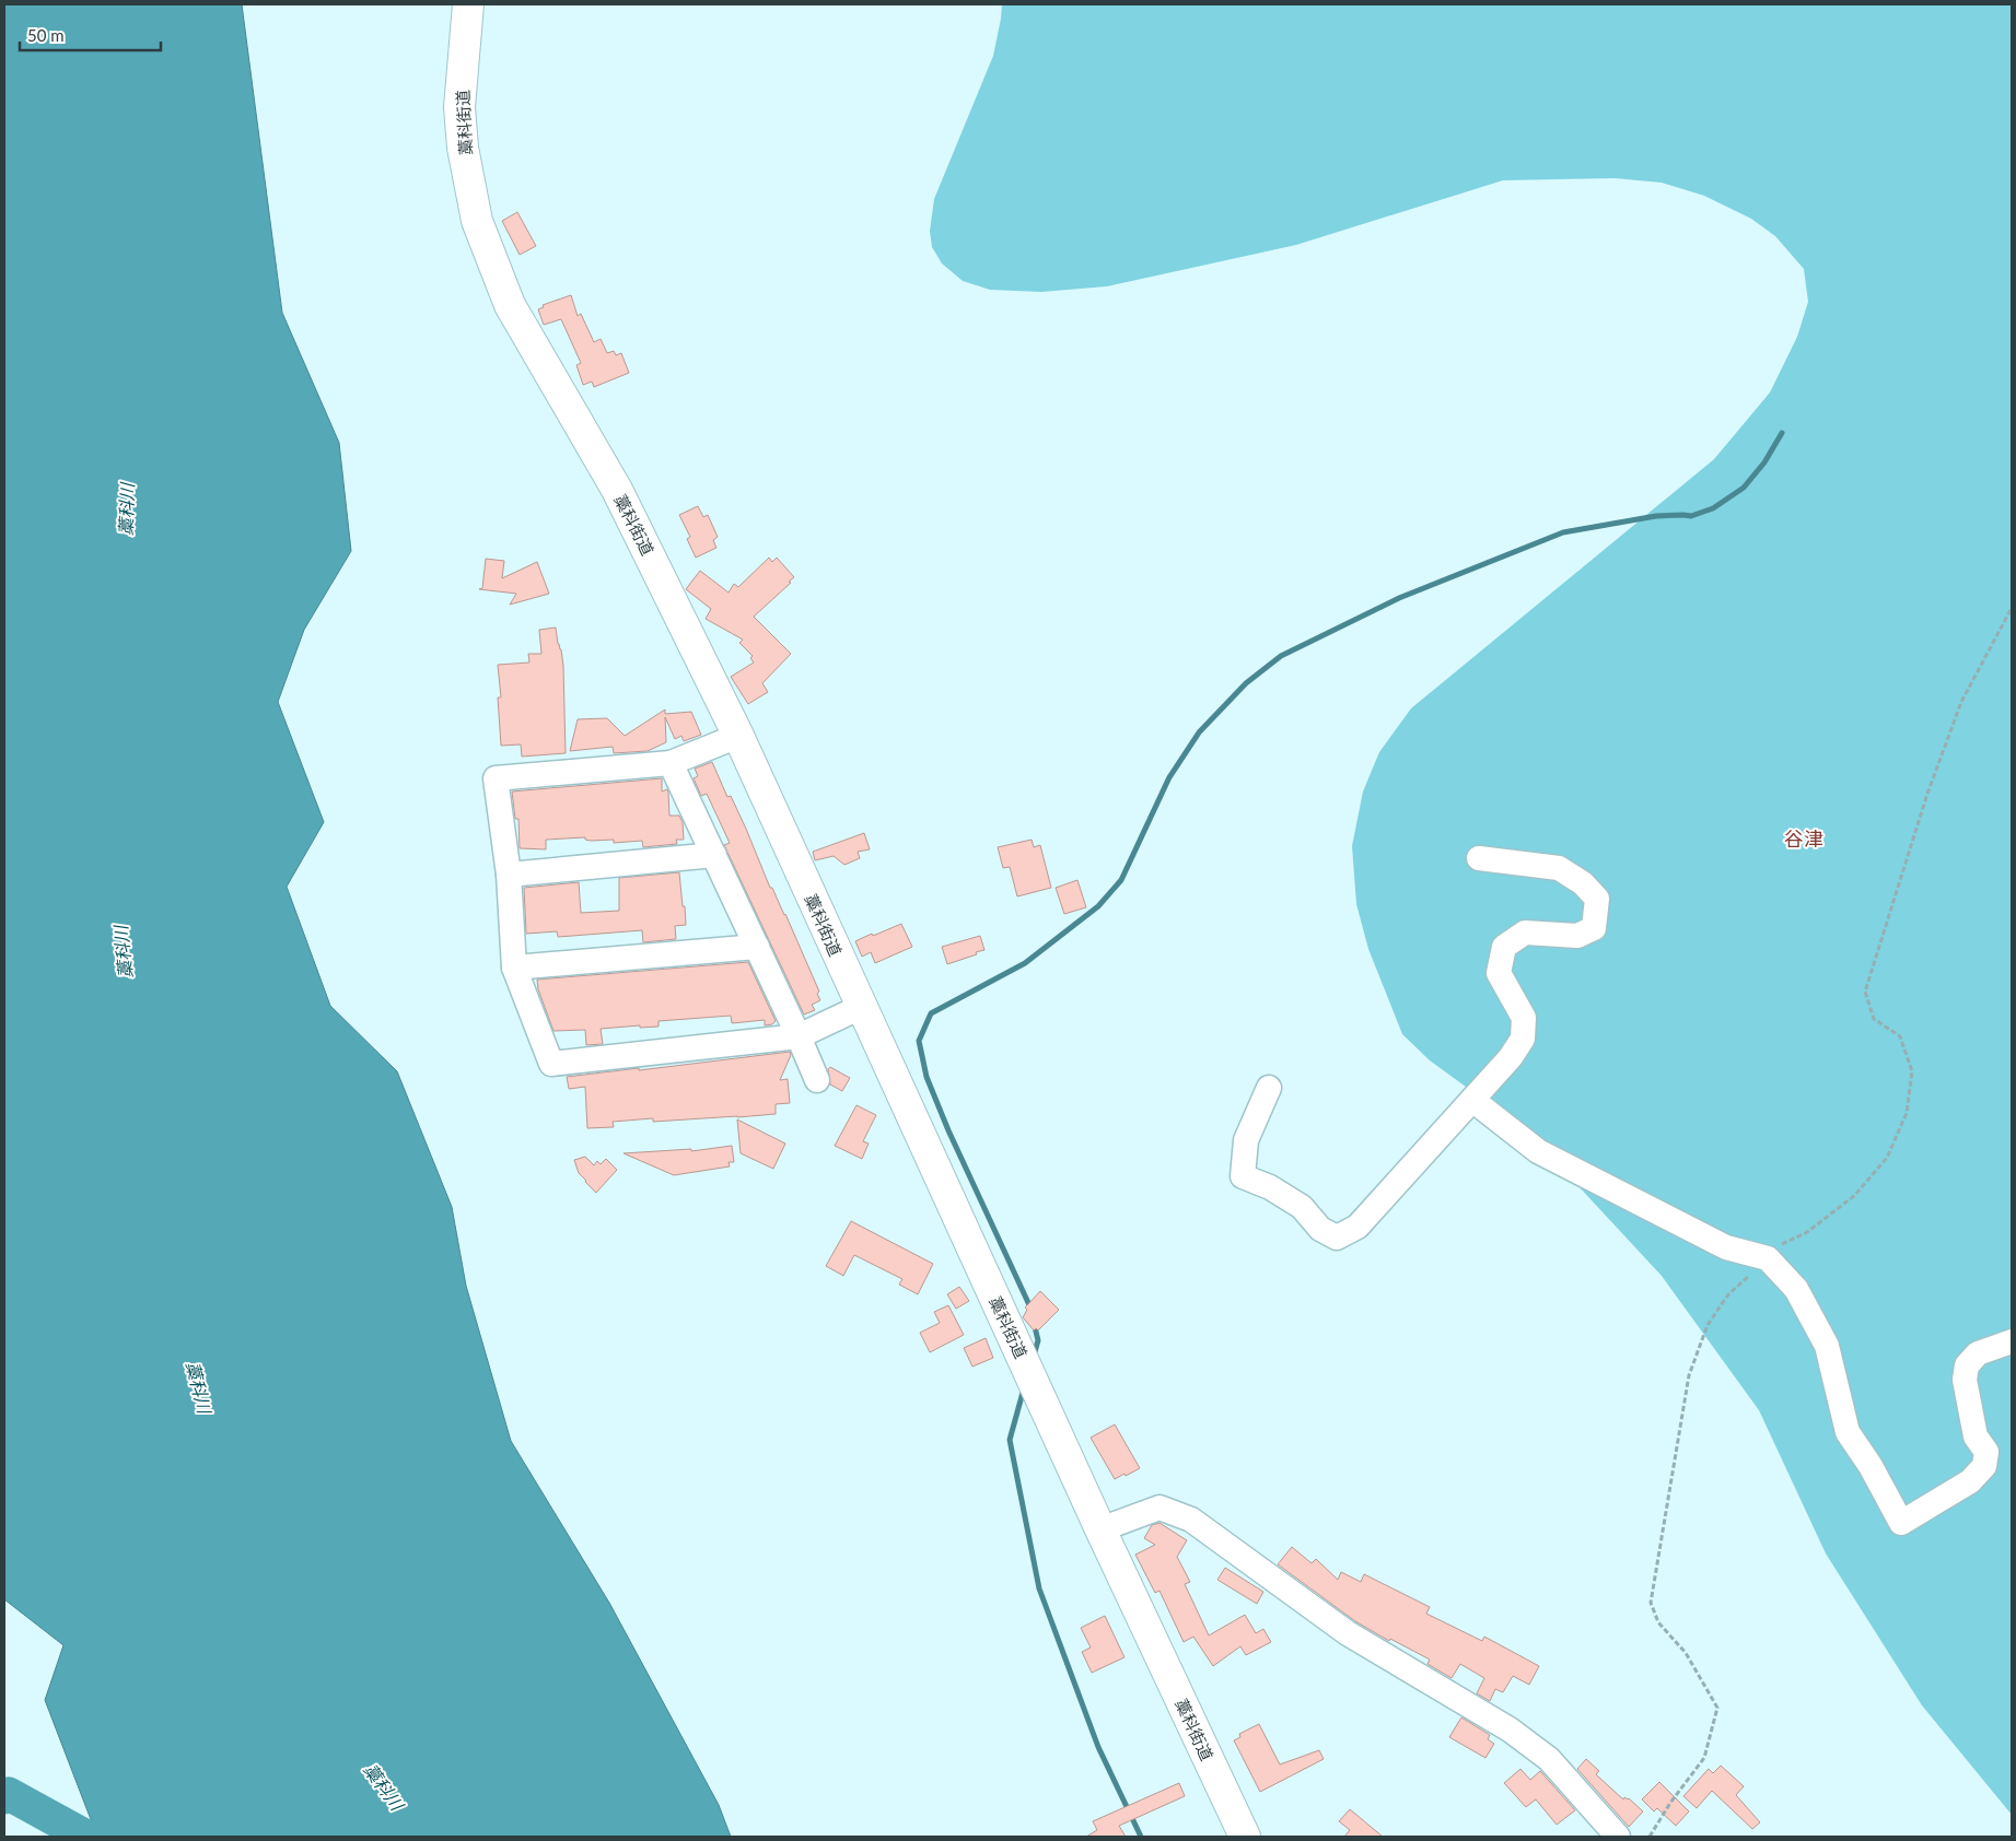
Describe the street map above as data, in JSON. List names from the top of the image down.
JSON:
{
  "streets": {
    "highway": ["藁科街道"]
  },
  "districts": ["谷津"],
  "water": ["藁科川"],
  "scale_bar": "50 m"
}
